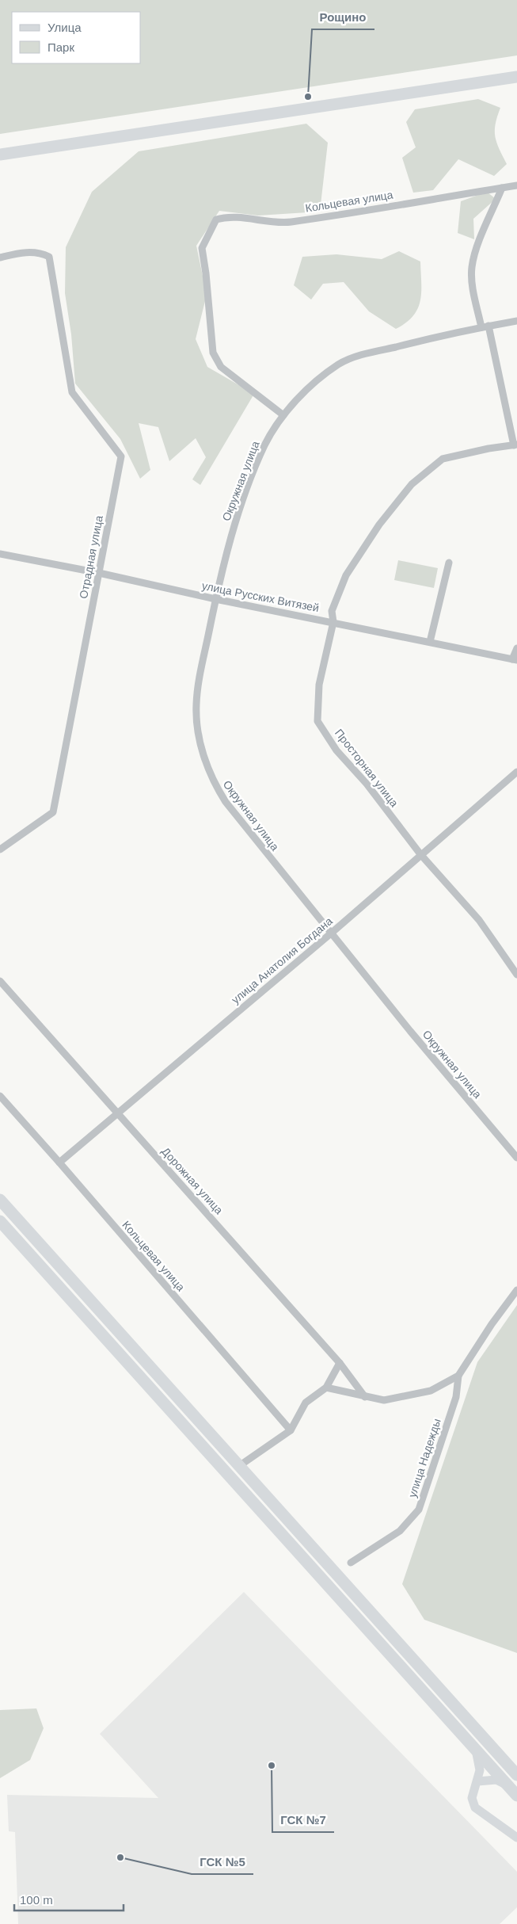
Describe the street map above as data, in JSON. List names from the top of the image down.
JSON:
{
  "streets": {
    "street": [
      "Кольцевая улица",
      "Окружная улица",
      "Отрадная улица",
      "улица Русских Витязей",
      "Просторная улица",
      "улица Анатолия Богдана",
      "Дорожная улица",
      "улица Надежды"
    ]
  },
  "crossings": [
    ["Кольцевая улица", "Окружная улица"],
    ["Кольцевая улица", "улица Анатолия Богдана"],
    ["Окружная улица", "улица Русских Витязей"],
    ["Окружная улица", "улица Анатолия Богдана"],
    ["Отрадная улица", "улица Русских Витязей"],
    ["улица Русских Витязей", "Просторная улица"],
    ["Просторная улица", "улица Анатолия Богдана"],
    ["улица Анатолия Богдана", "Дорожная улица"],
    ["Дорожная улица", "улица Надежды"]
  ],
  "places": ["Рощино", "ГСК №7", "ГСК №5"],
  "legend": ["Улица", "Парк"],
  "scale_bar": "100 m"
}
